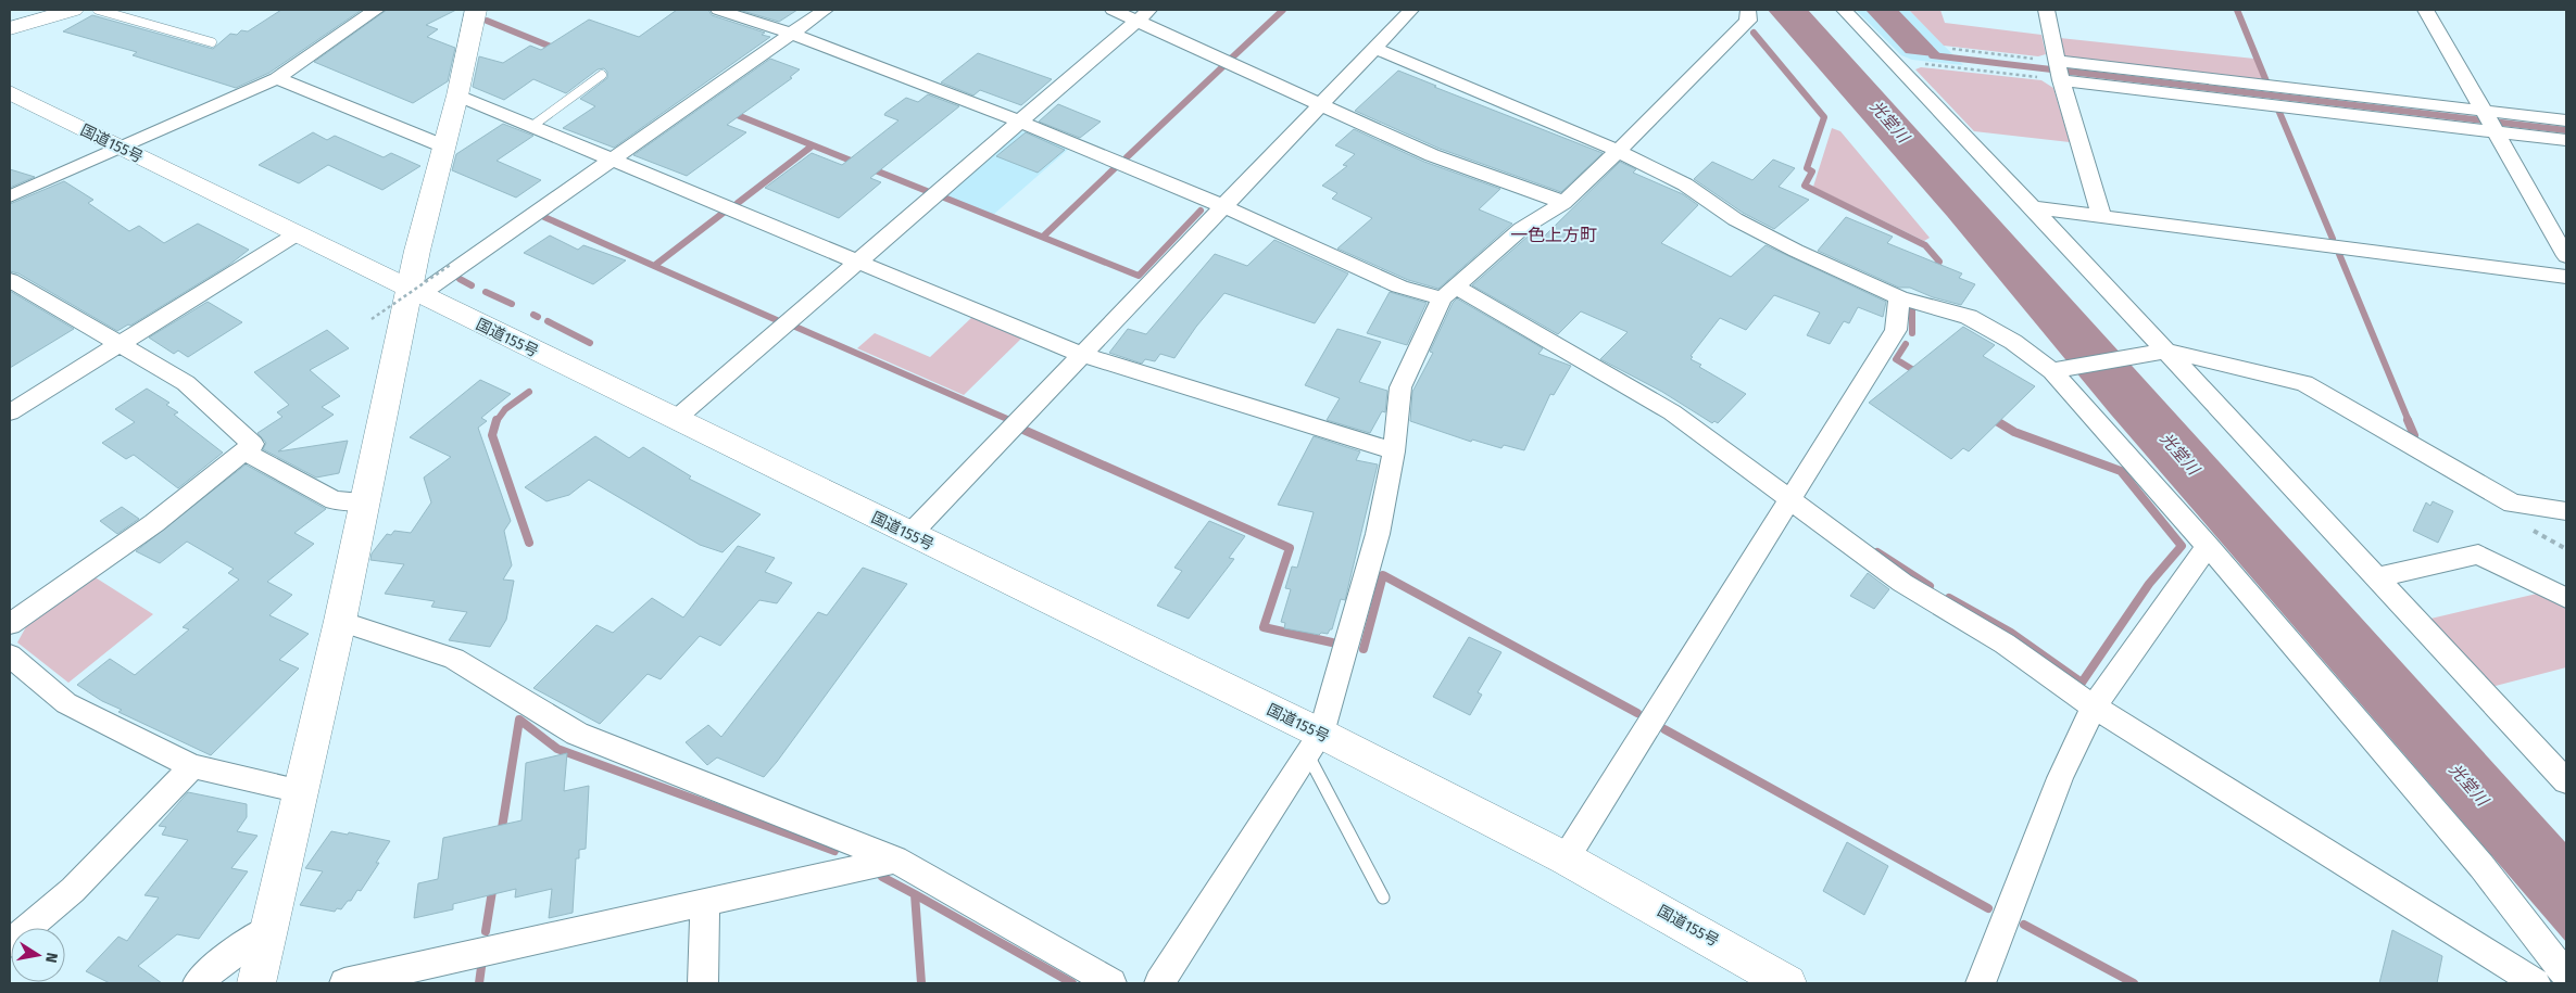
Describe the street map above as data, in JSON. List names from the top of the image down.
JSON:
{
  "streets": {
    "main road": ["国道155号"]
  },
  "districts": ["一色上方町"],
  "water": ["光堂川"],
  "north": "right"
}
